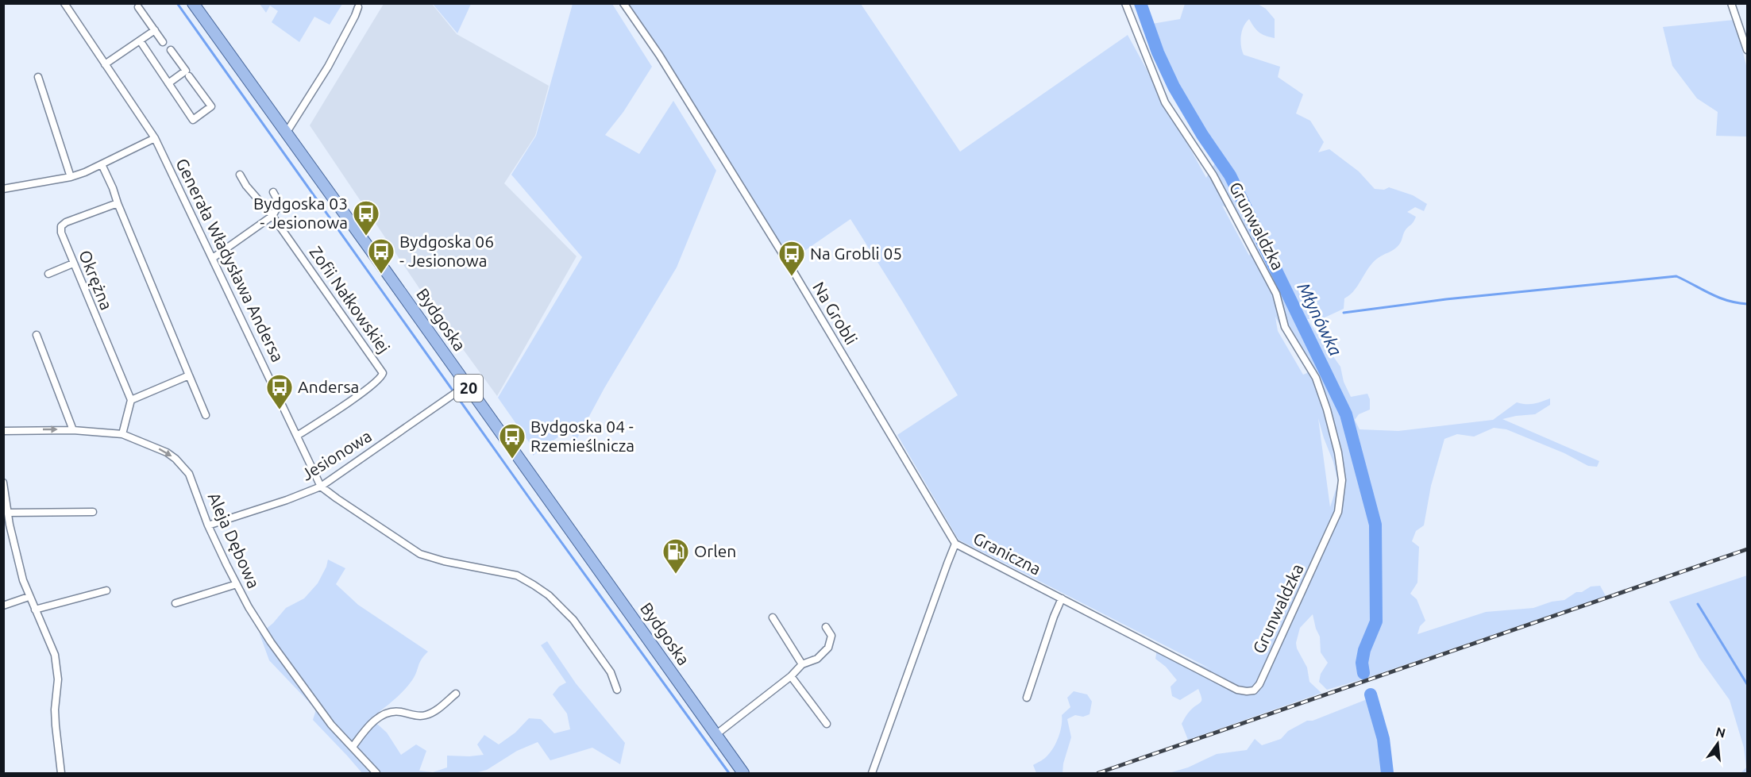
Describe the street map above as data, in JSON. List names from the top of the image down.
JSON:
{
  "streets": {
    "main road": ["Bydgoska", "20"],
    "street": [
      "Grunwaldzka",
      "Generała Władysława Andersa",
      "Okrężna",
      "Zofii Nałkowskiej",
      "Na Grobli",
      "Jesionowa",
      "Aleja Dębowa",
      "Graniczna"
    ]
  },
  "crossings": [
    ["Grunwaldzka", "Graniczna"],
    ["Generała Władysława Andersa", "Zofii Nałkowskiej"],
    ["Generała Władysława Andersa", "Jesionowa"],
    ["Na Grobli", "Graniczna"],
    ["Bydgoska", "Jesionowa"],
    ["Jesionowa", "Aleja Dębowa"]
  ],
  "water": ["Młynówka"],
  "places": {
    "bus stop": [
      "Bydgoska 03 - Jesionowa",
      "Bydgoska 06 - Jesionowa",
      "Na Grobli 05",
      "Andersa",
      "Bydgoska 04 - Rzemieślnicza"
    ],
    "fuel station": ["Orlen"]
  },
  "north": "top"
}
